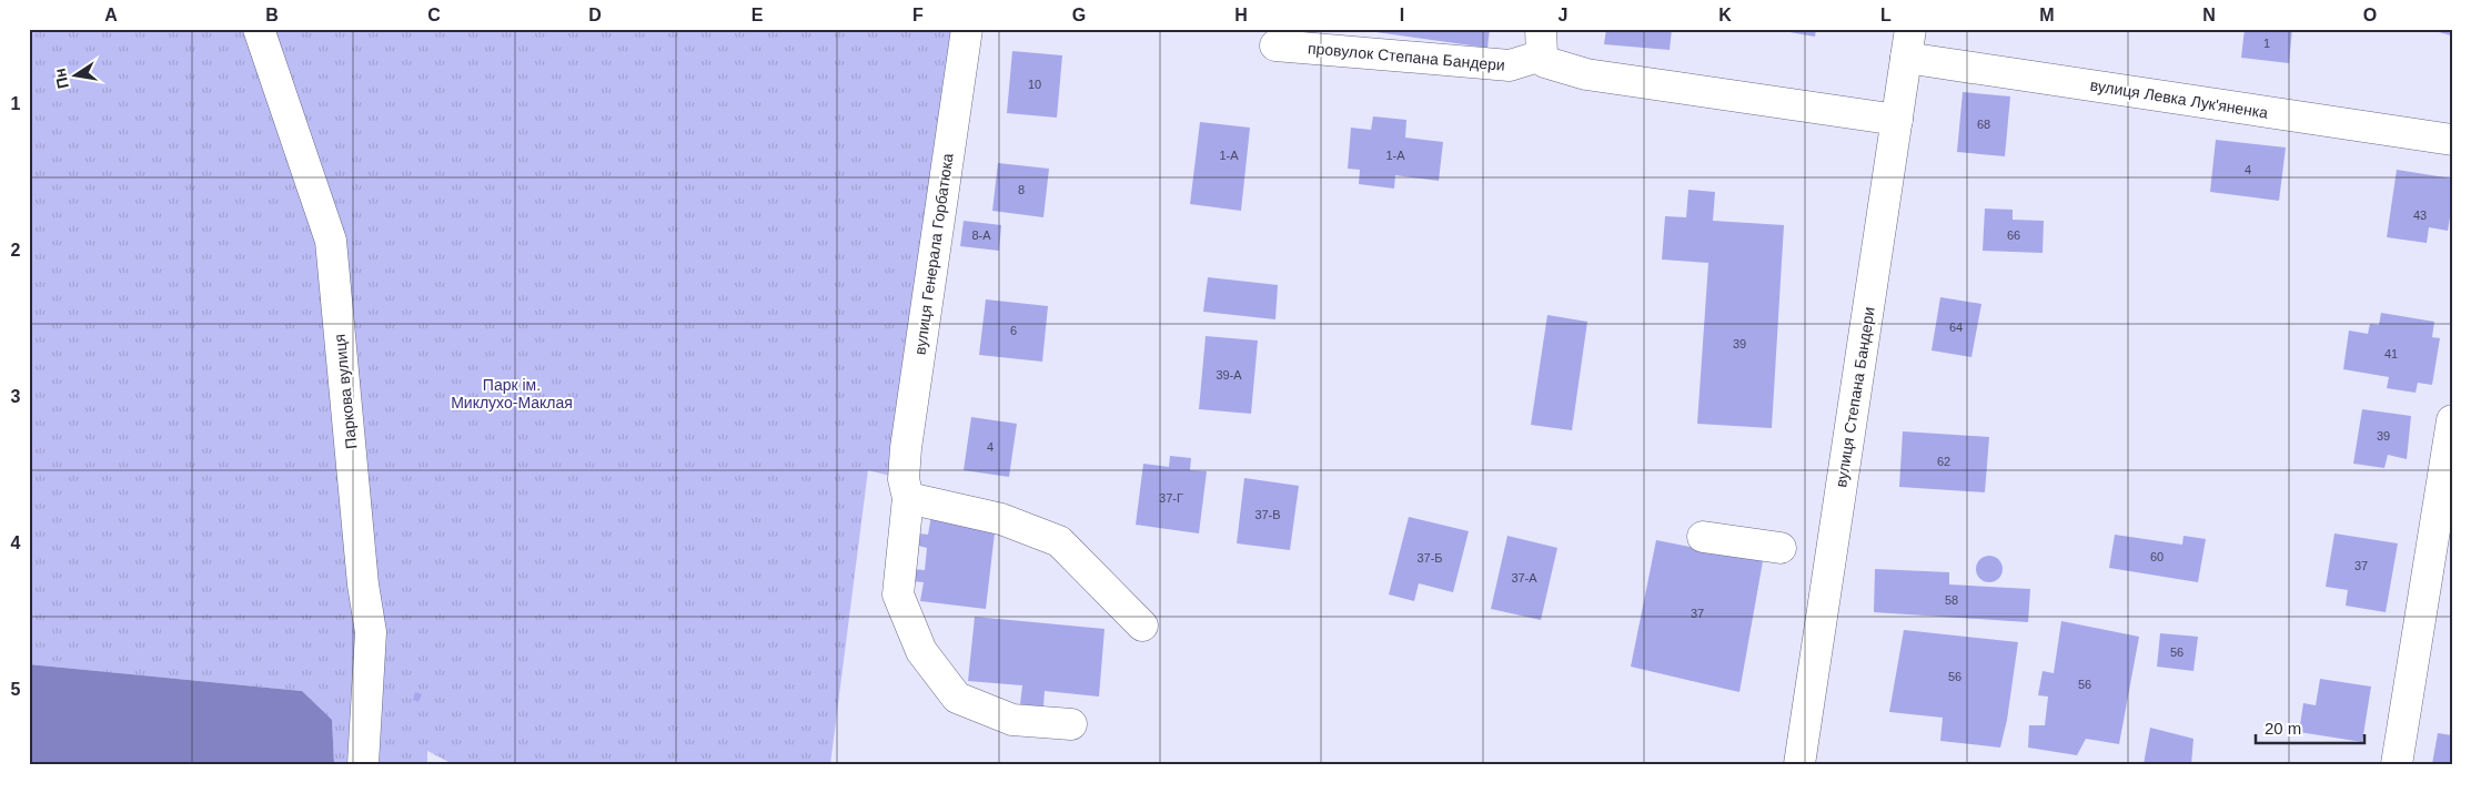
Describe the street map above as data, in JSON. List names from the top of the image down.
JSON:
{
  "streets": {
    "street": [
      "провулок Степана Бандери",
      "вулиця Левка Лук'яненка",
      "вулиця Генерала Горбатюка",
      "Паркова вулиця",
      "вулиця Степана Бандери"
    ]
  },
  "crossings": [
    ["вулиця Левка Лук'яненка", "вулиця Степана Бандери"]
  ],
  "parks": ["Парк ім. Миклухо-Маклая"],
  "house_numbers": [
    "1",
    "10",
    "68",
    "1-А",
    "1-А",
    "4",
    "8",
    "43",
    "8-А",
    "66",
    "64",
    "6",
    "39",
    "41",
    "39-А",
    "39",
    "4",
    "62",
    "37-Г",
    "37-В",
    "60",
    "37-Б",
    "37",
    "37-А",
    "58",
    "37",
    "56",
    "56",
    "56"
  ],
  "scale_bar": "20 m",
  "north": "left",
  "grid": {
    "columns": [
      "A",
      "B",
      "C",
      "D",
      "E",
      "F",
      "G",
      "H",
      "I",
      "J",
      "K",
      "L",
      "M",
      "N",
      "O"
    ],
    "rows": [
      "1",
      "2",
      "3",
      "4",
      "5"
    ]
  }
}
